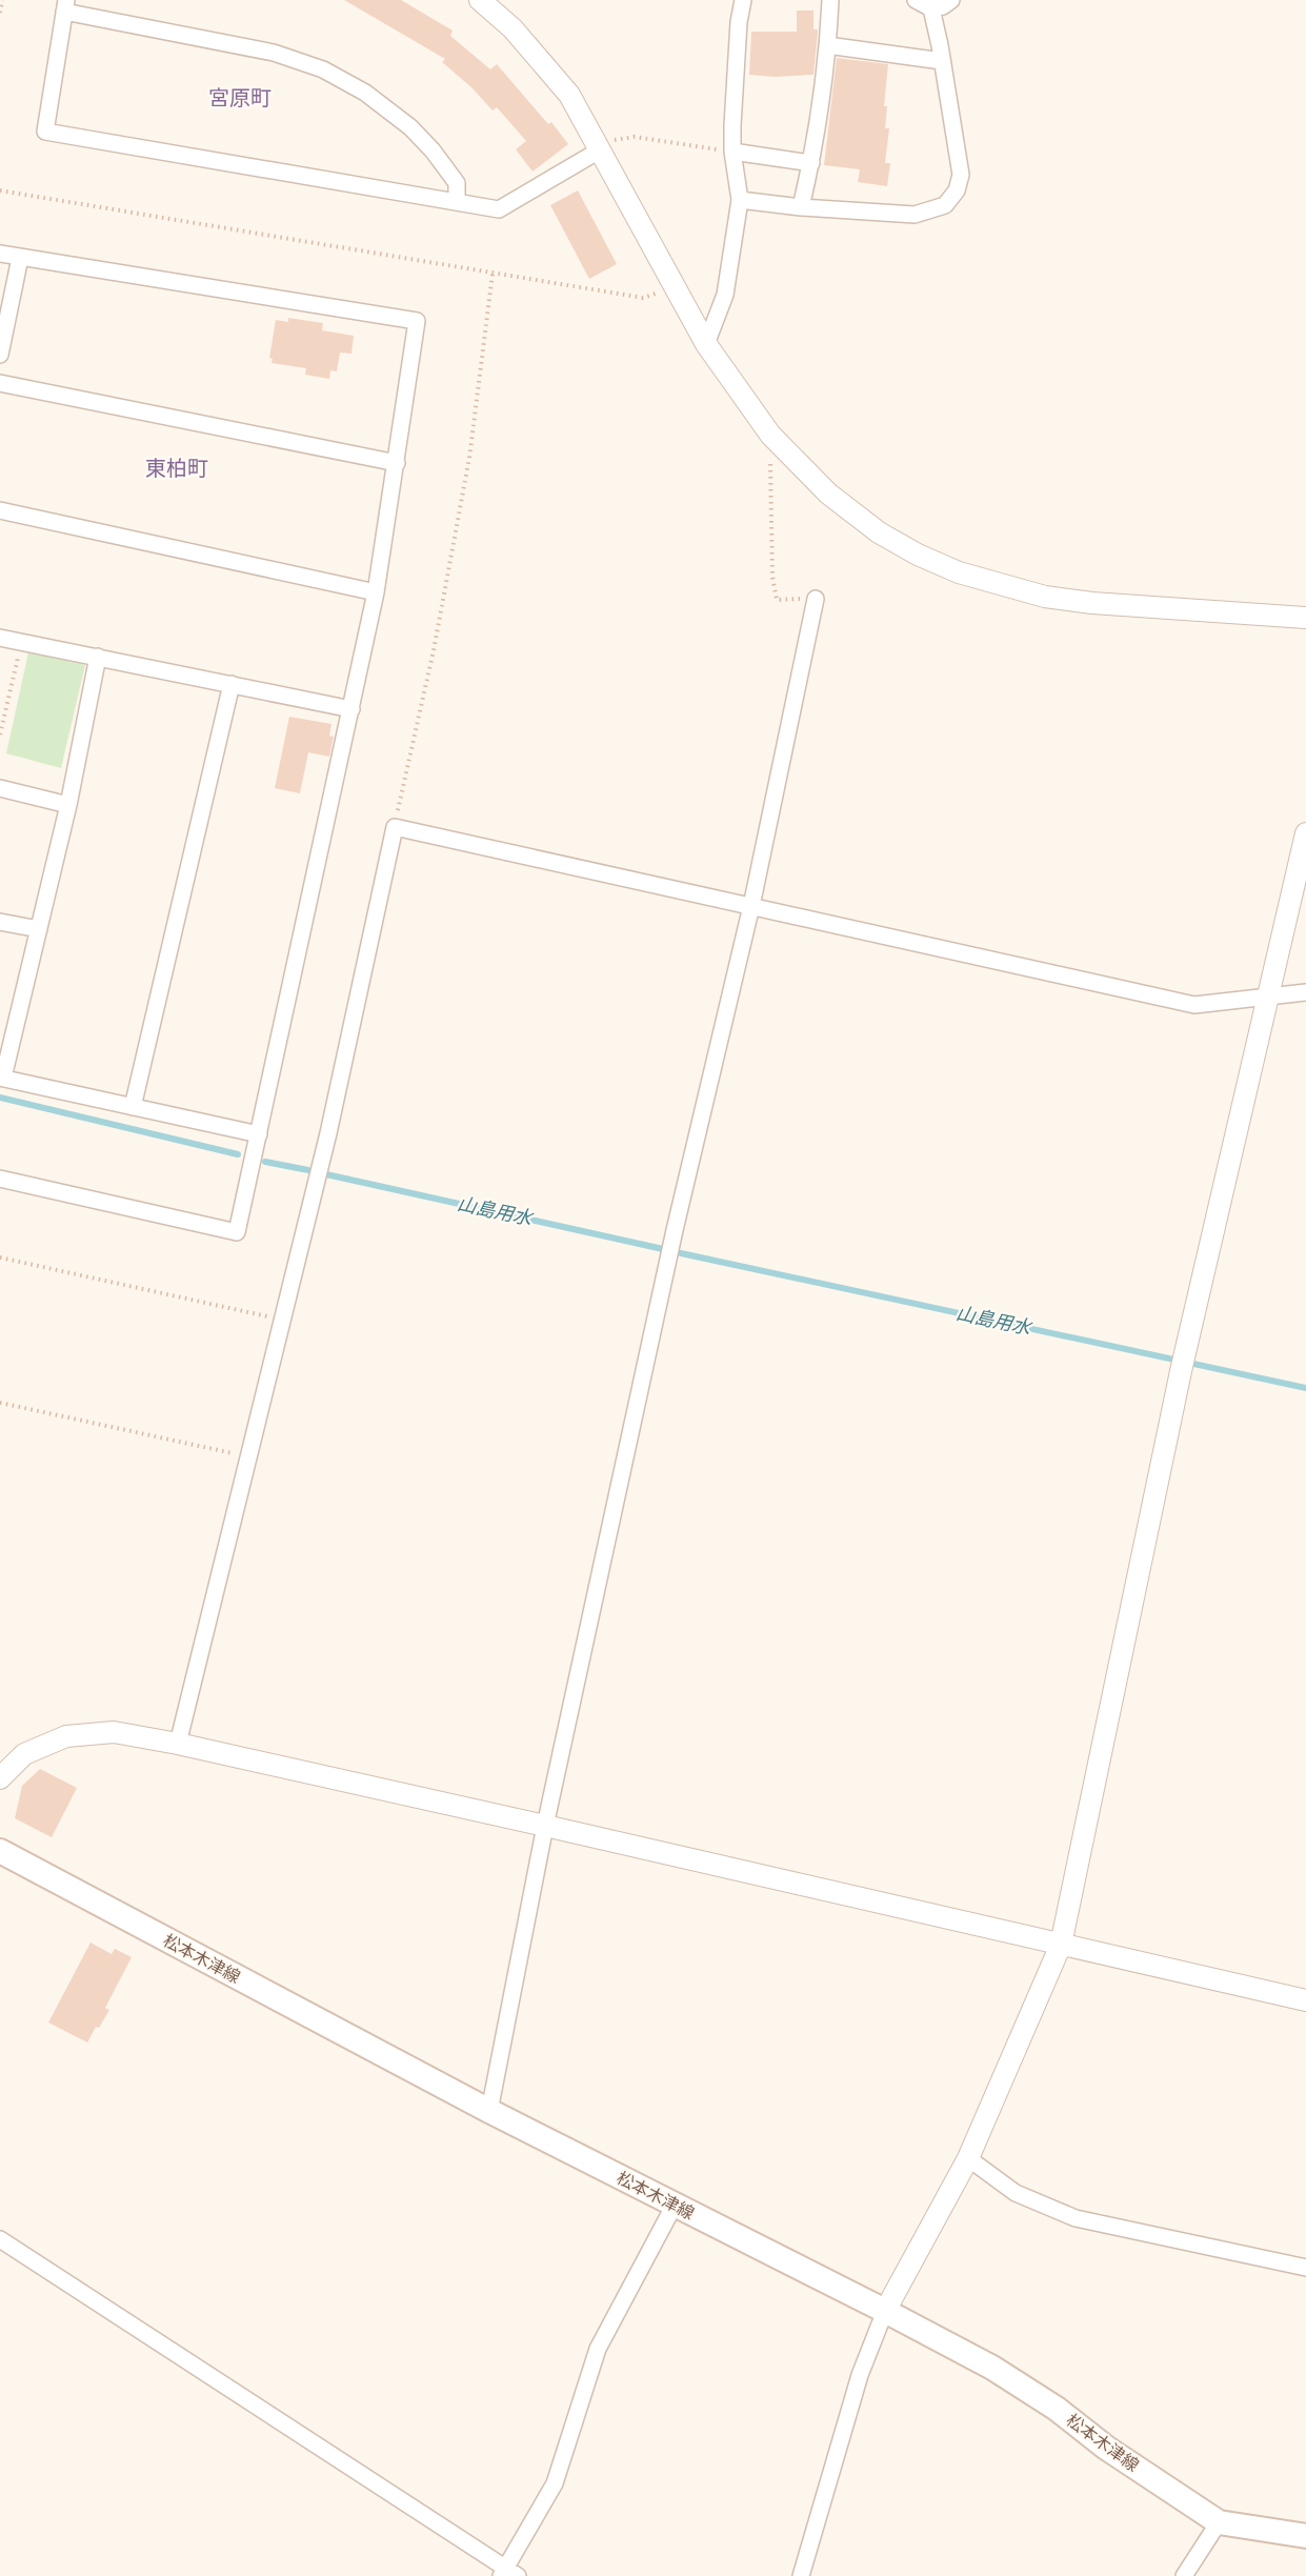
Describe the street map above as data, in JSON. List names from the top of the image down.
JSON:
{
  "streets": {
    "main road": ["松本木津線"]
  },
  "districts": ["宮原町", "東柏町"],
  "water": ["山島用水"]
}
